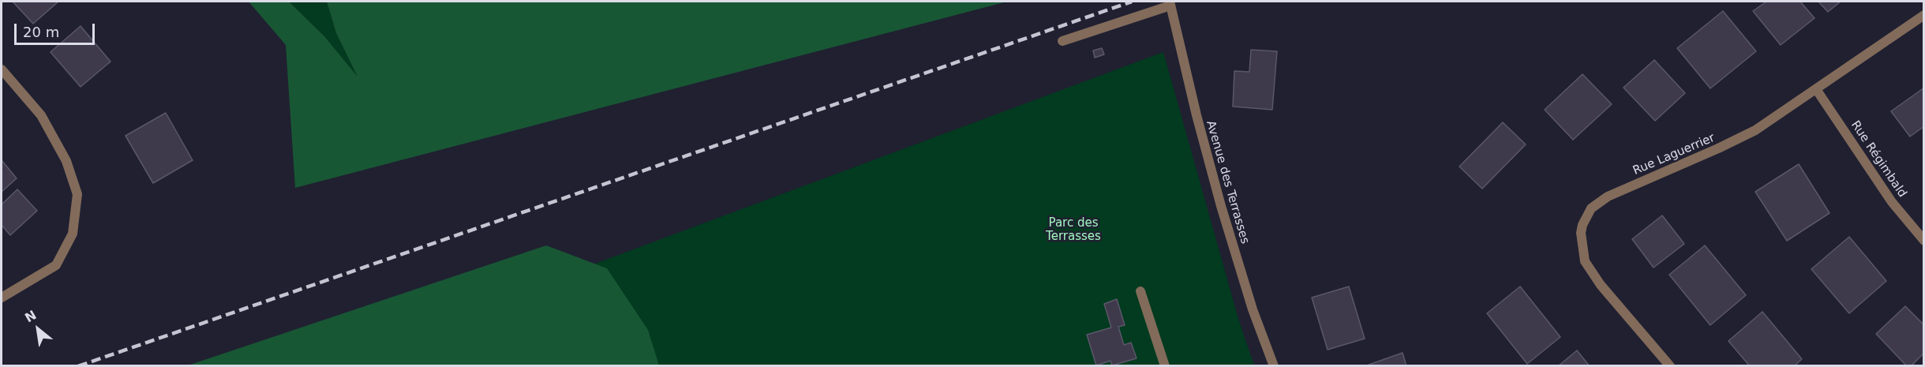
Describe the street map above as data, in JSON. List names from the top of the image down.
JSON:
{
  "streets": {
    "street": ["Rue Laguerrier", "Rue Régimbald", "Avenue des Terrasses"]
  },
  "crossings": [
    ["Rue Laguerrier", "Rue Régimbald"]
  ],
  "parks": ["Parc des Terrasses"],
  "scale_bar": "20 m",
  "north": "top left"
}
